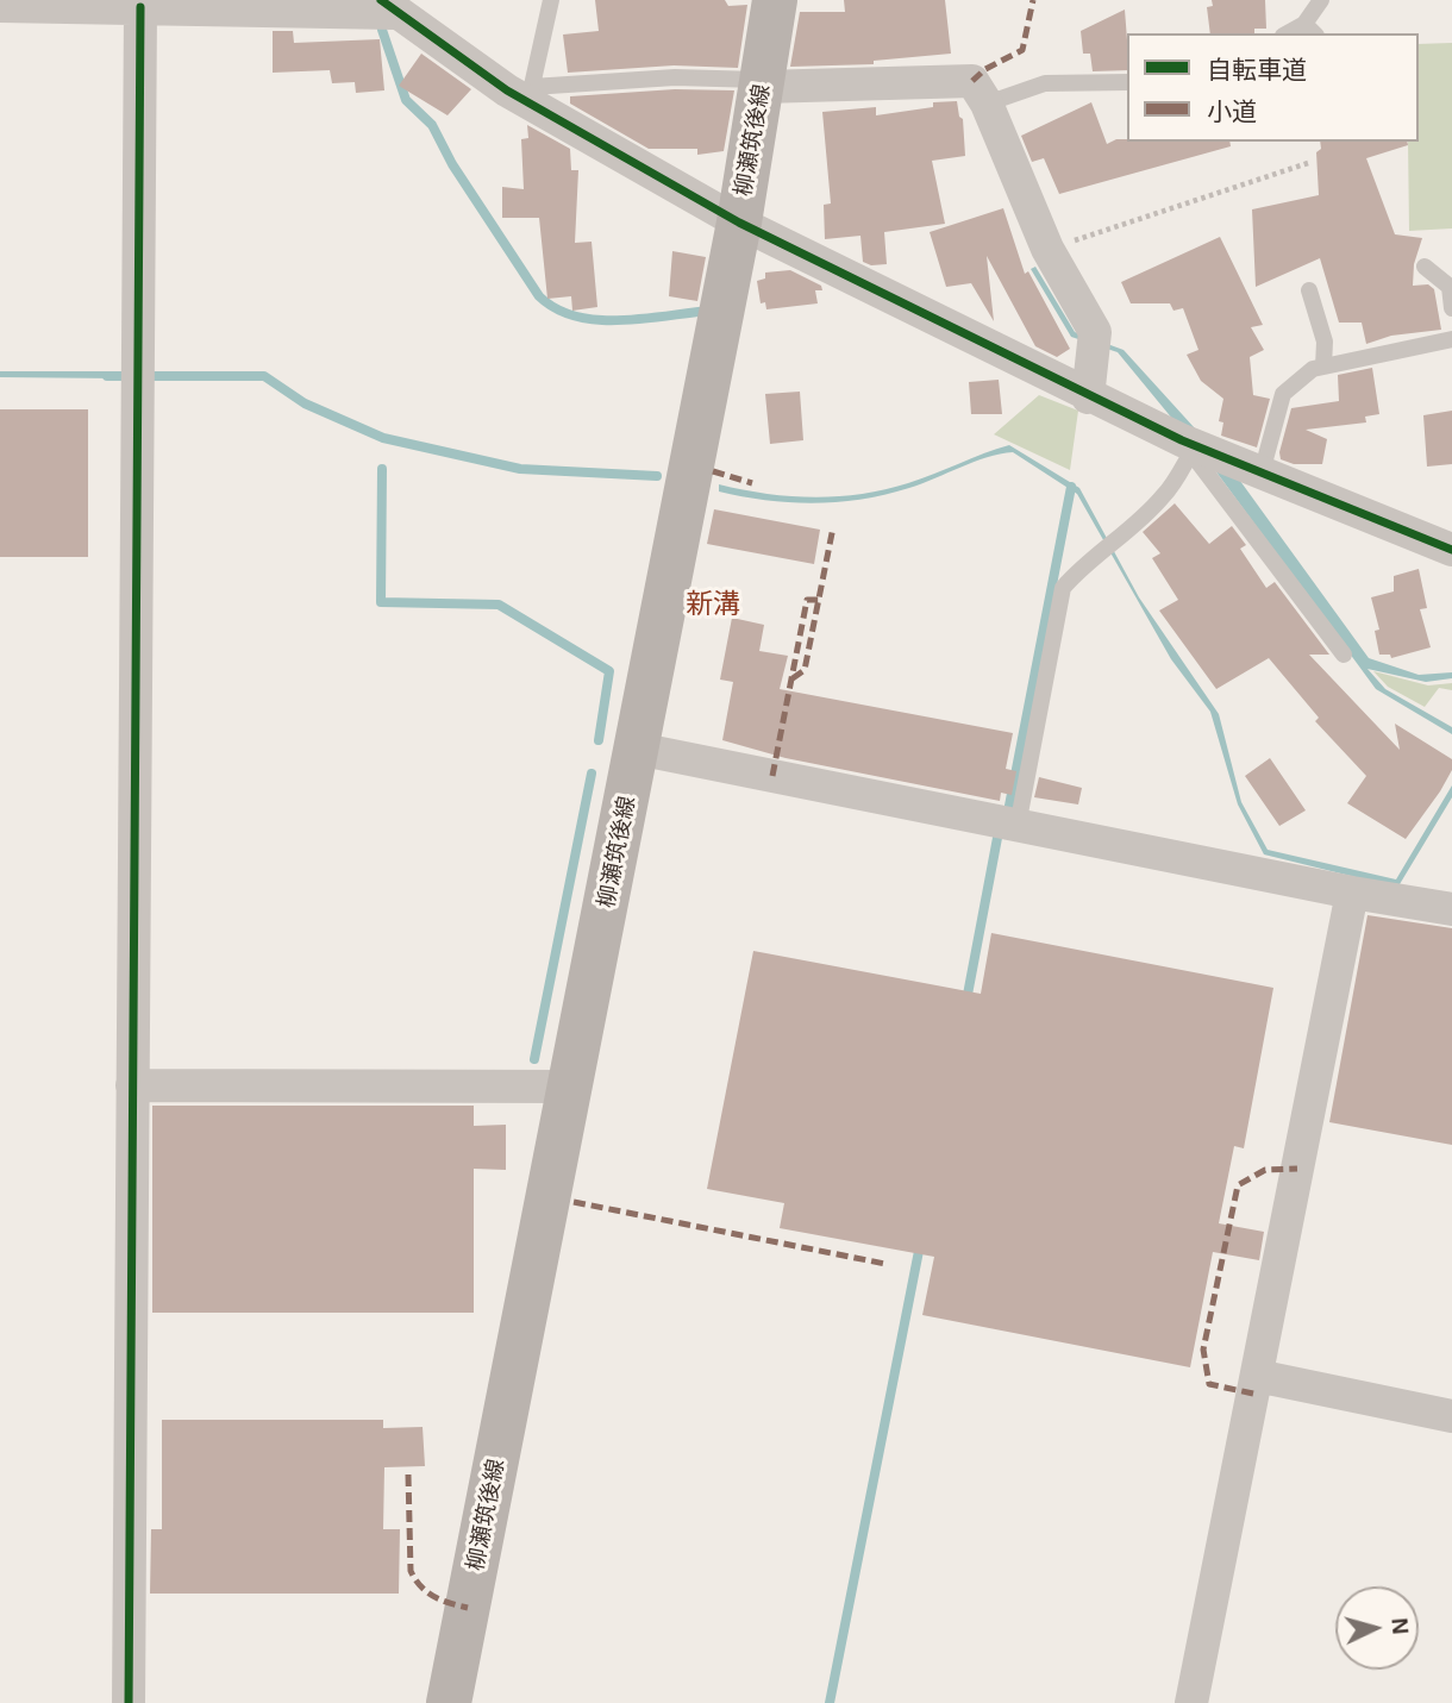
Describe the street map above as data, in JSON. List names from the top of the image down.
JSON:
{
  "streets": {
    "main road": ["柳瀬筑後線"]
  },
  "districts": ["新溝"],
  "legend": ["自転車道", "小道"],
  "north": "right"
}
